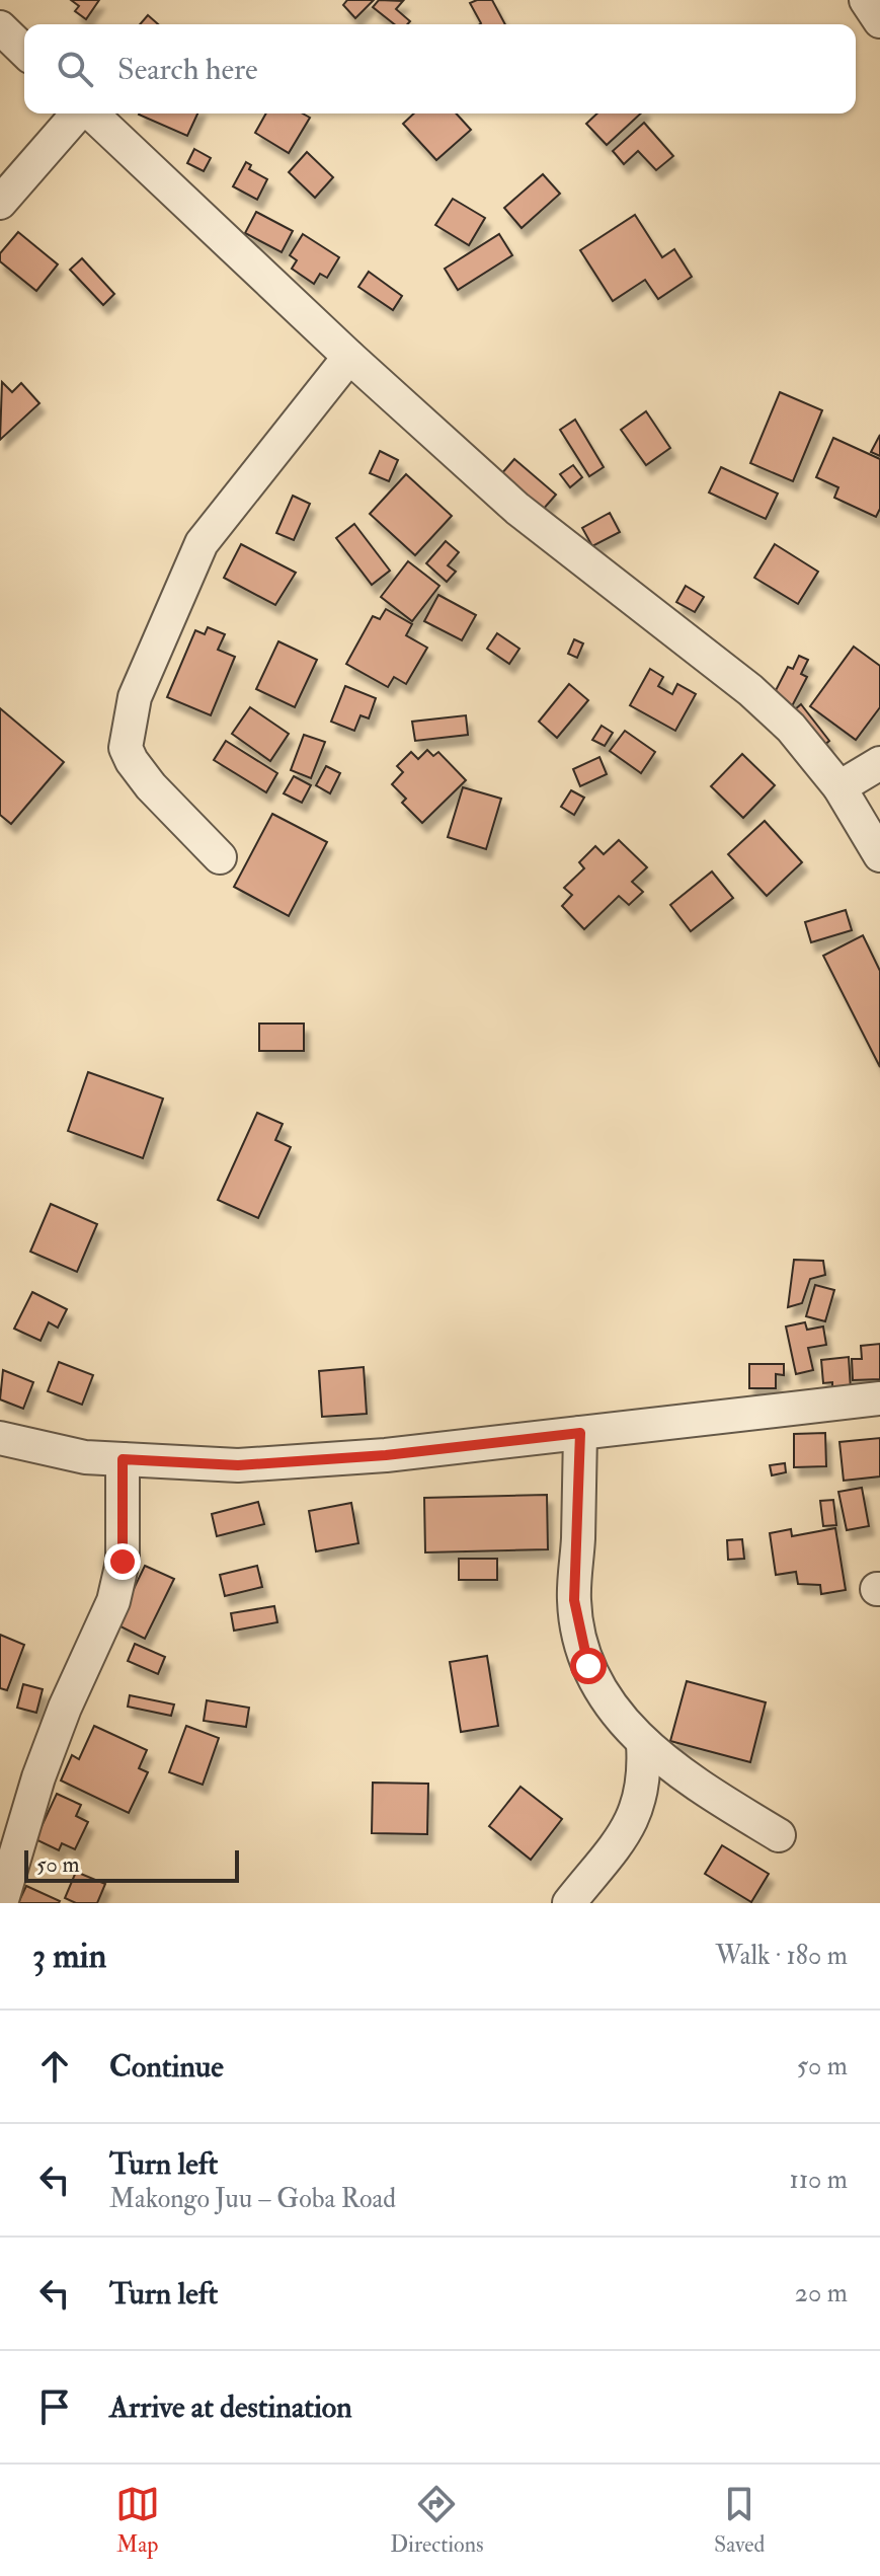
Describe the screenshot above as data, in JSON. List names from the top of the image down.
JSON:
{
  "scale_bar": "50 m",
  "page": {
    "search": "Search here",
    "scale": "50 m",
    "heading": ["3 min", "Walk · 180 m"],
    "list": [
      ["Continue", "50 m"],
      ["Turn left", "Makongo Juu – Goba Road", "110 m"],
      ["Turn left", "20 m"],
      "Arrive at destination"
    ],
    "nav": ["Map", "Directions", "Saved"]
  }
}
